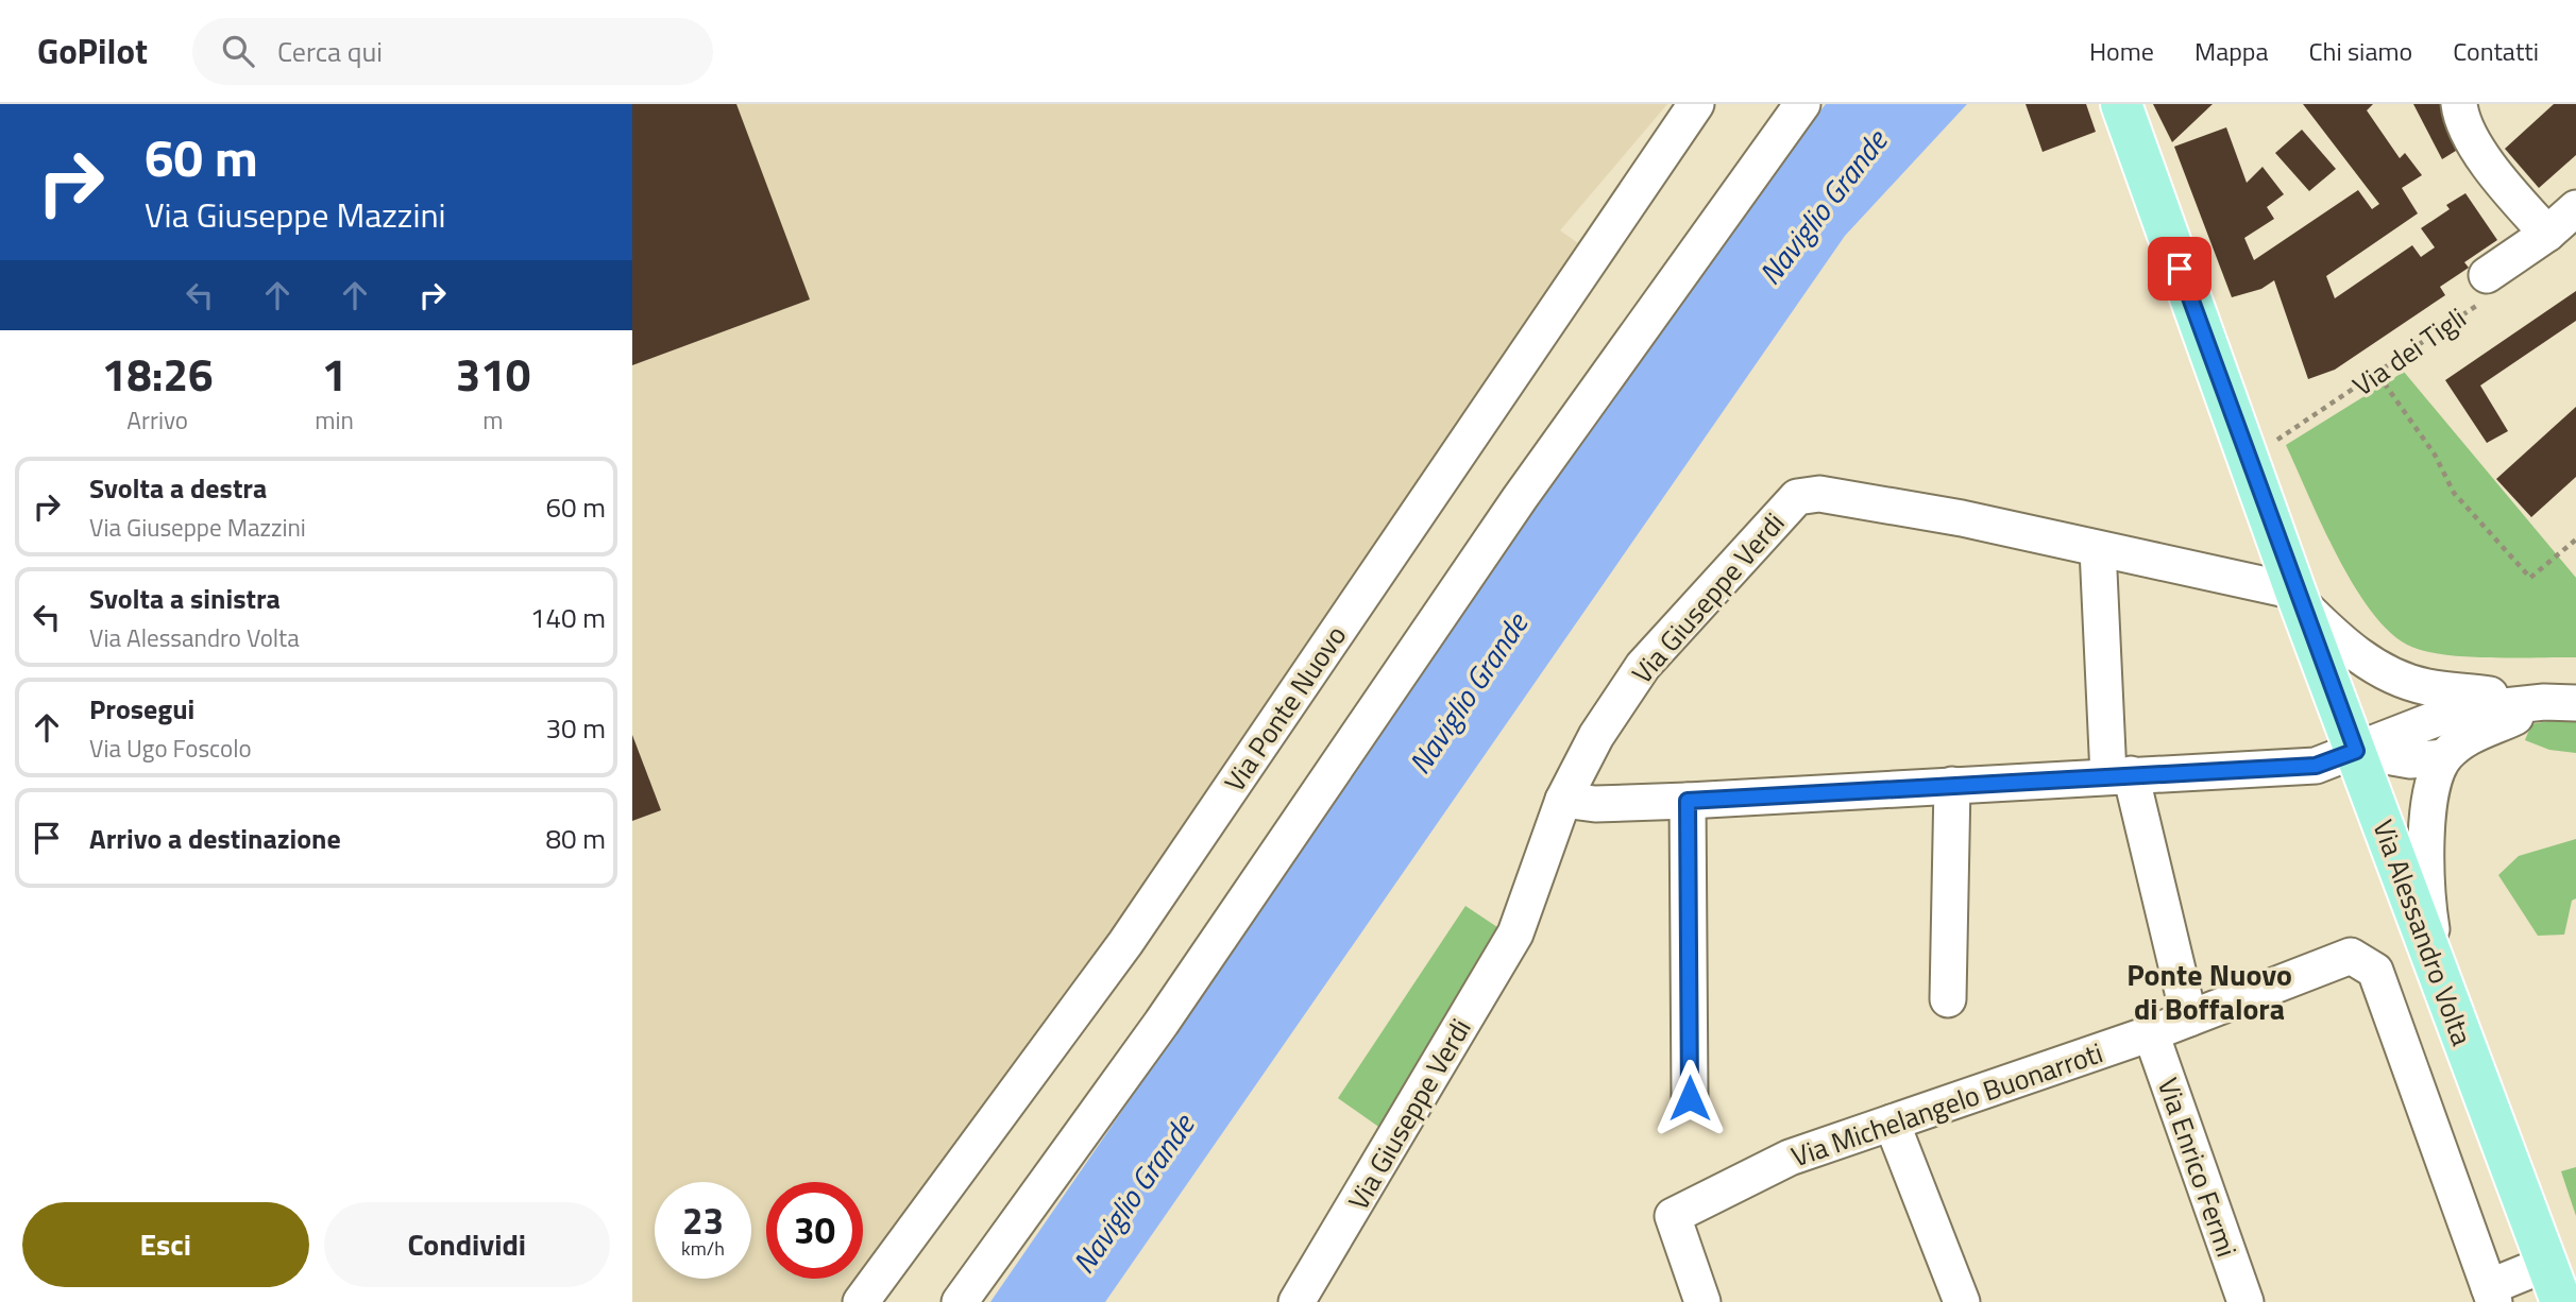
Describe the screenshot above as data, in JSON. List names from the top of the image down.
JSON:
{
  "streets": {
    "main road": ["Via Alessandro Volta"],
    "street": [
      "Via Giuseppe Verdi",
      "Via Ponte Nuovo",
      "Via Michelangelo Buonarroti",
      "Via Enrico Fermi"
    ],
    "path": ["Via dei Tigli"]
  },
  "crossings": [
    ["Via dei Tigli", "Via Alessandro Volta"],
    ["Via Giuseppe Verdi", "Via Alessandro Volta"],
    ["Via Alessandro Volta", "Via Michelangelo Buonarroti"],
    ["Via Michelangelo Buonarroti", "Via Enrico Fermi"]
  ],
  "districts": ["Ponte Nuovo di Boffalora"],
  "water": ["Naviglio Grande"],
  "page": {
    "header": "GoPilot",
    "search": "Cerca qui",
    "nav": [
      "Home",
      "Mappa",
      "Chi siamo",
      "Contatti"
    ],
    "turn": ["60 m", "Via Giuseppe Mazzini"],
    "eta": [
      "18:26",
      "Arrivo",
      "1",
      "min",
      "310",
      "m"
    ],
    "list": [
      {
        "name": "Svolta a destra",
        "note": "Via Giuseppe Mazzini",
        "value": "60 m"
      },
      {
        "name": "Svolta a sinistra",
        "note": "Via Alessandro Volta",
        "value": "140 m"
      },
      {
        "name": "Prosegui",
        "note": "Via Ugo Foscolo",
        "value": "30 m"
      },
      {
        "name": "Arrivo a destinazione",
        "value": "80 m"
      }
    ],
    "speed": "23 km/h",
    "limit": "30",
    "buttons": ["Esci", "Condividi"]
  }
}
